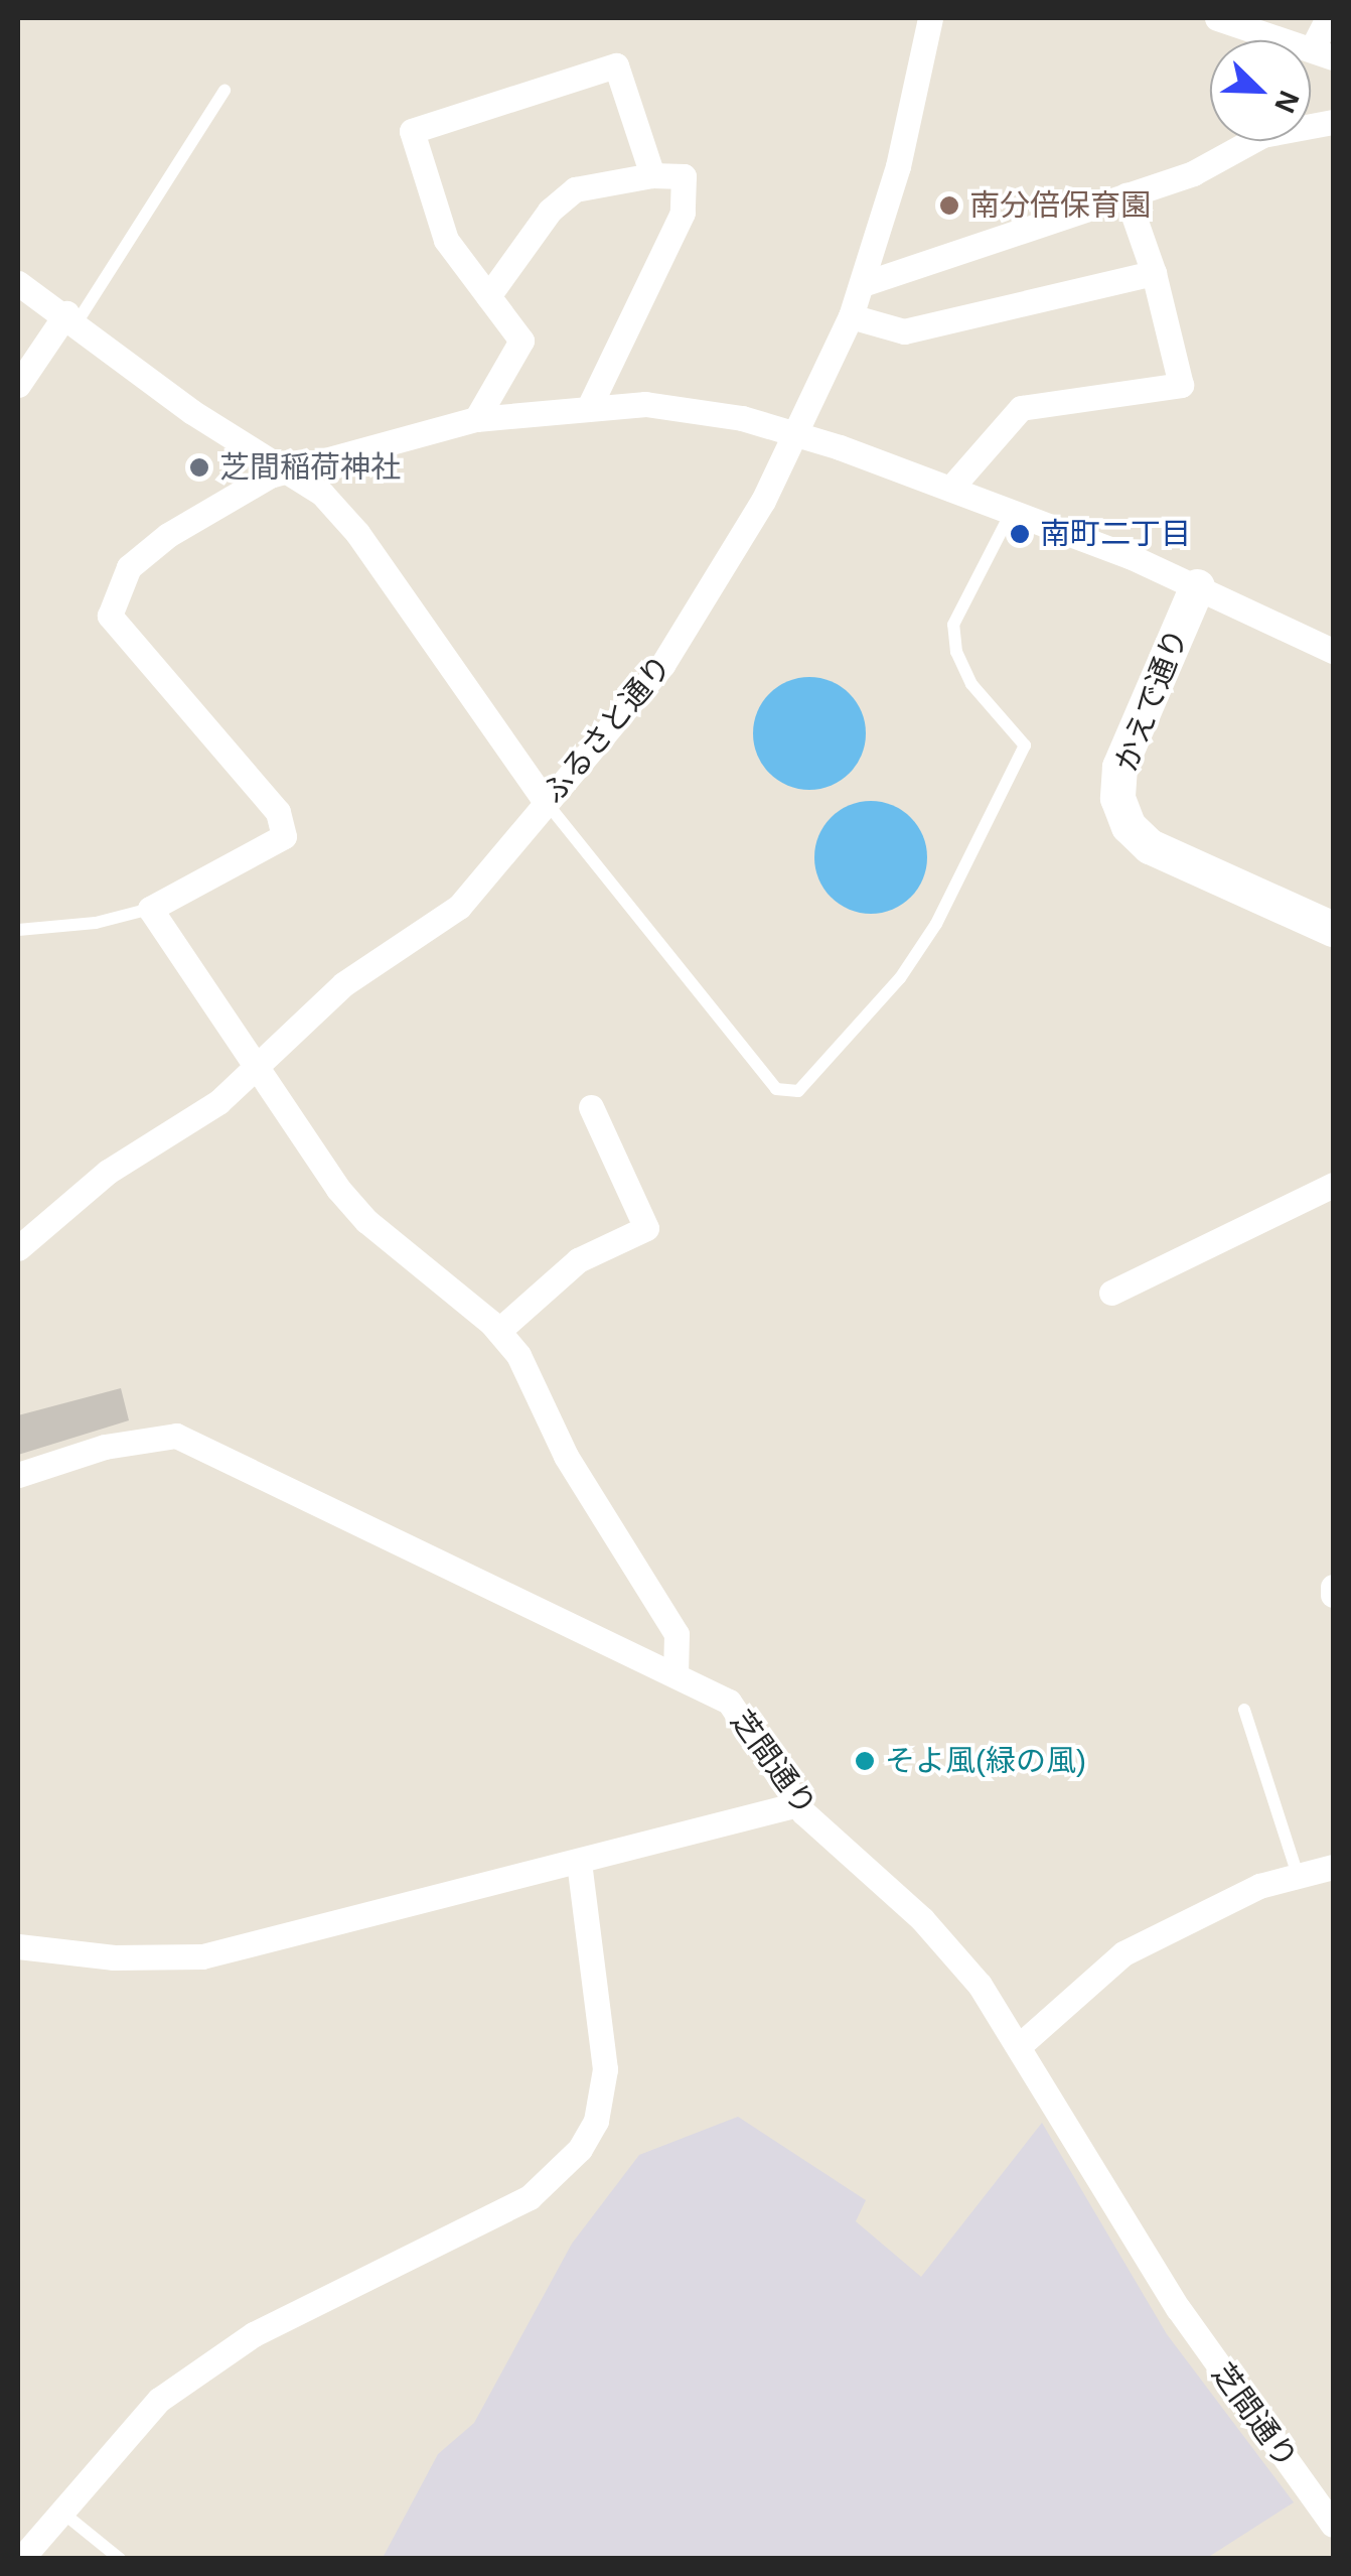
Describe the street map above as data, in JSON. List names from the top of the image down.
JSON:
{
  "streets": {
    "street": ["かえで通り", "ふるさと通り", "芝間通り"]
  },
  "places": [
    "南分倍保育園",
    "芝間稲荷神社",
    "南町二丁目",
    "そよ風(緑の風)"
  ],
  "north": "bottom right"
}
